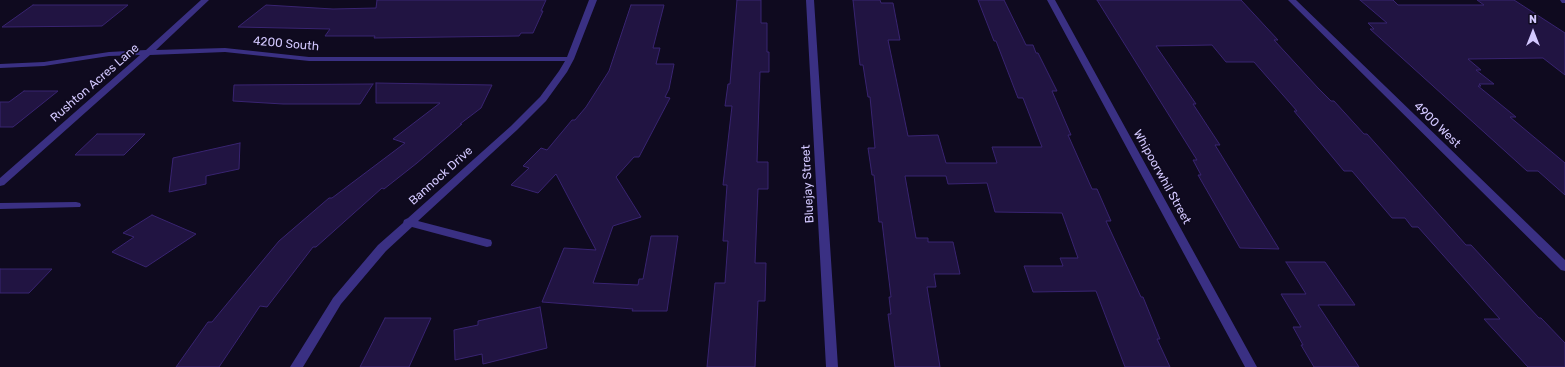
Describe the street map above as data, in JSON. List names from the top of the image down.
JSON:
{
  "streets": {
    "street": [
      "4200 South",
      "Rushton Acres Lane",
      "4900 West",
      "Bannock Drive",
      "Whipoorwhil Street",
      "Bluejay Street"
    ]
  },
  "crossings": [
    ["4200 South", "Rushton Acres Lane"],
    ["4200 South", "Bannock Drive"]
  ],
  "north": "top"
}
